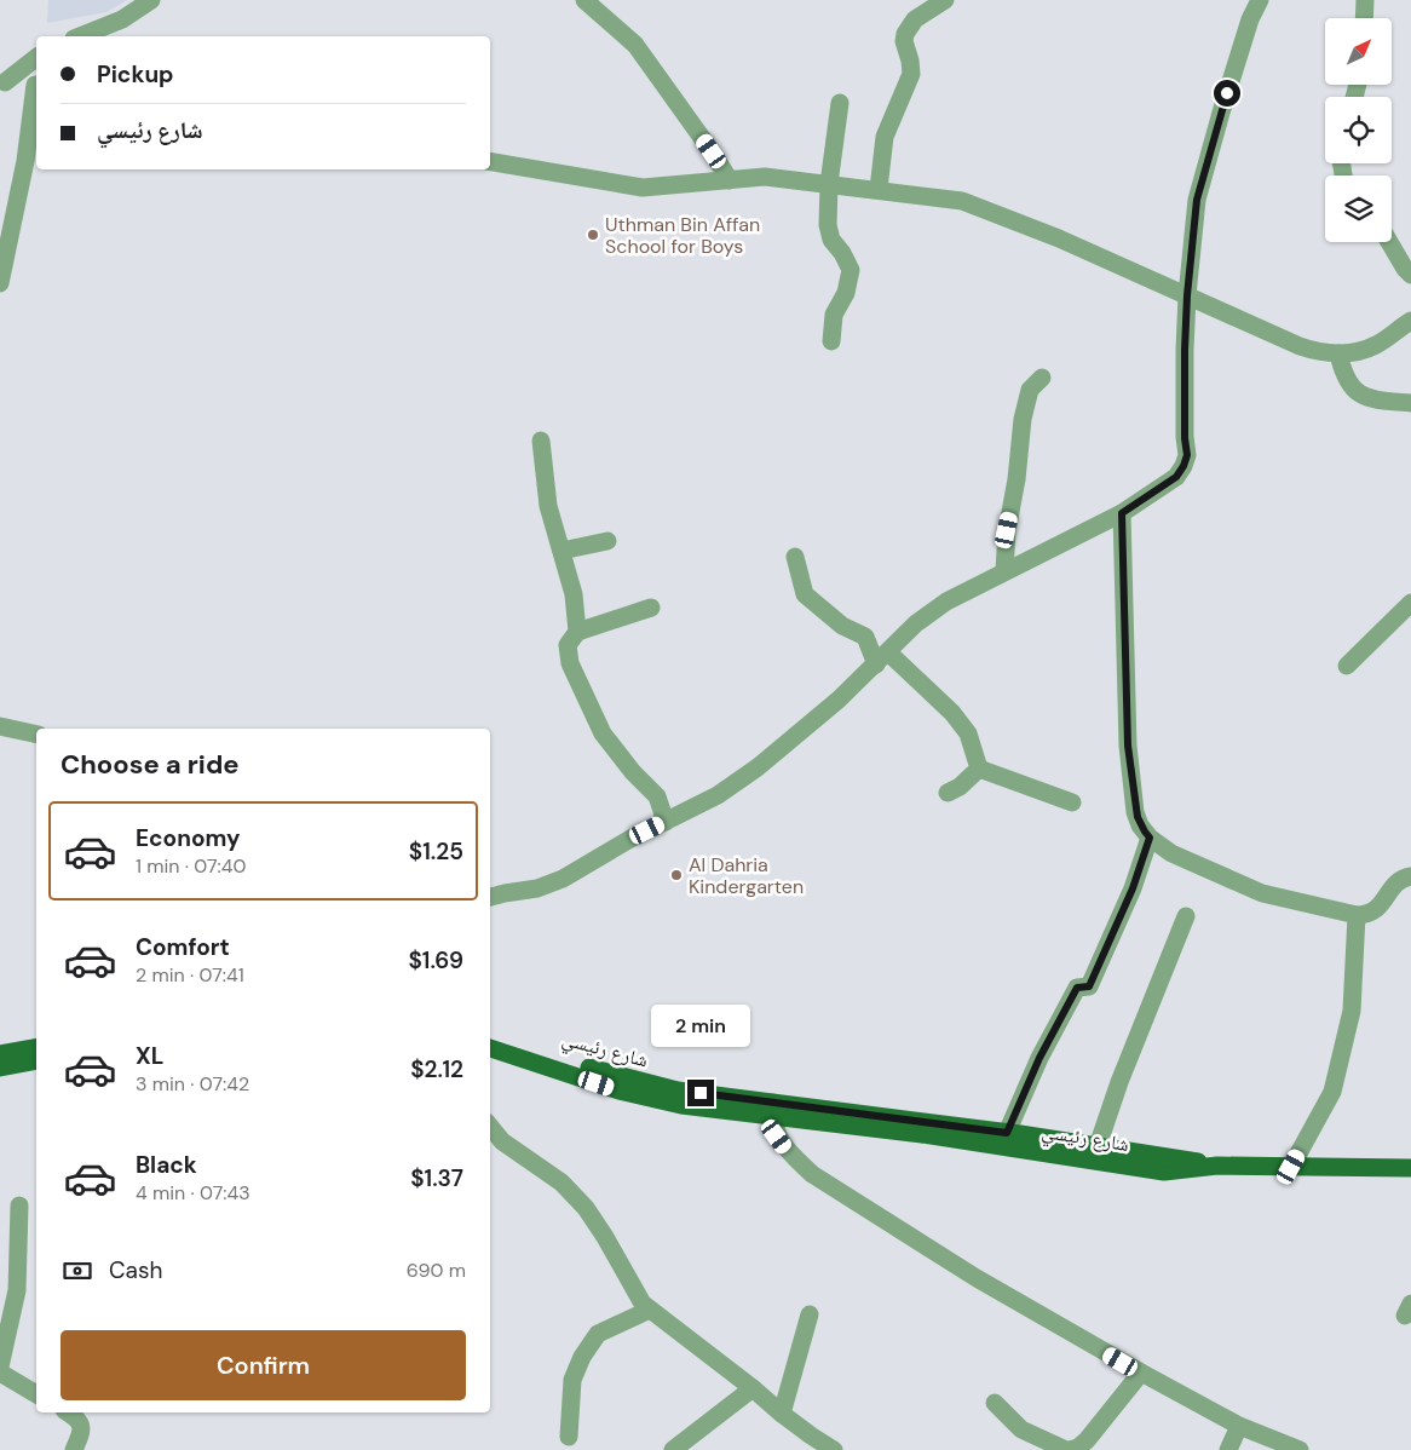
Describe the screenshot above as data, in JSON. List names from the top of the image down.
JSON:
{
  "streets": {
    "main road": ["شارع رئيسي"]
  },
  "places": ["Uthman Bin Affan School for Boys", "Al Dahria Kindergarten"],
  "north": "top right",
  "page": {
    "banner": ["Pickup", "شارع رئيسي"],
    "heading": "Choose a ride",
    "list": [
      {
        "name": "Economy",
        "note": "1 min · 07:40",
        "value": "$1.25"
      },
      {
        "name": "Comfort",
        "note": "2 min · 07:41",
        "value": "$1.69"
      },
      {
        "name": "XL",
        "note": "3 min · 07:42",
        "value": "$2.12"
      },
      {
        "name": "Black",
        "note": "4 min · 07:43",
        "value": "$1.37"
      }
    ],
    "bubble": "2 min",
    "pay": ["Cash", "690 m"],
    "buttons": "Confirm"
  }
}
